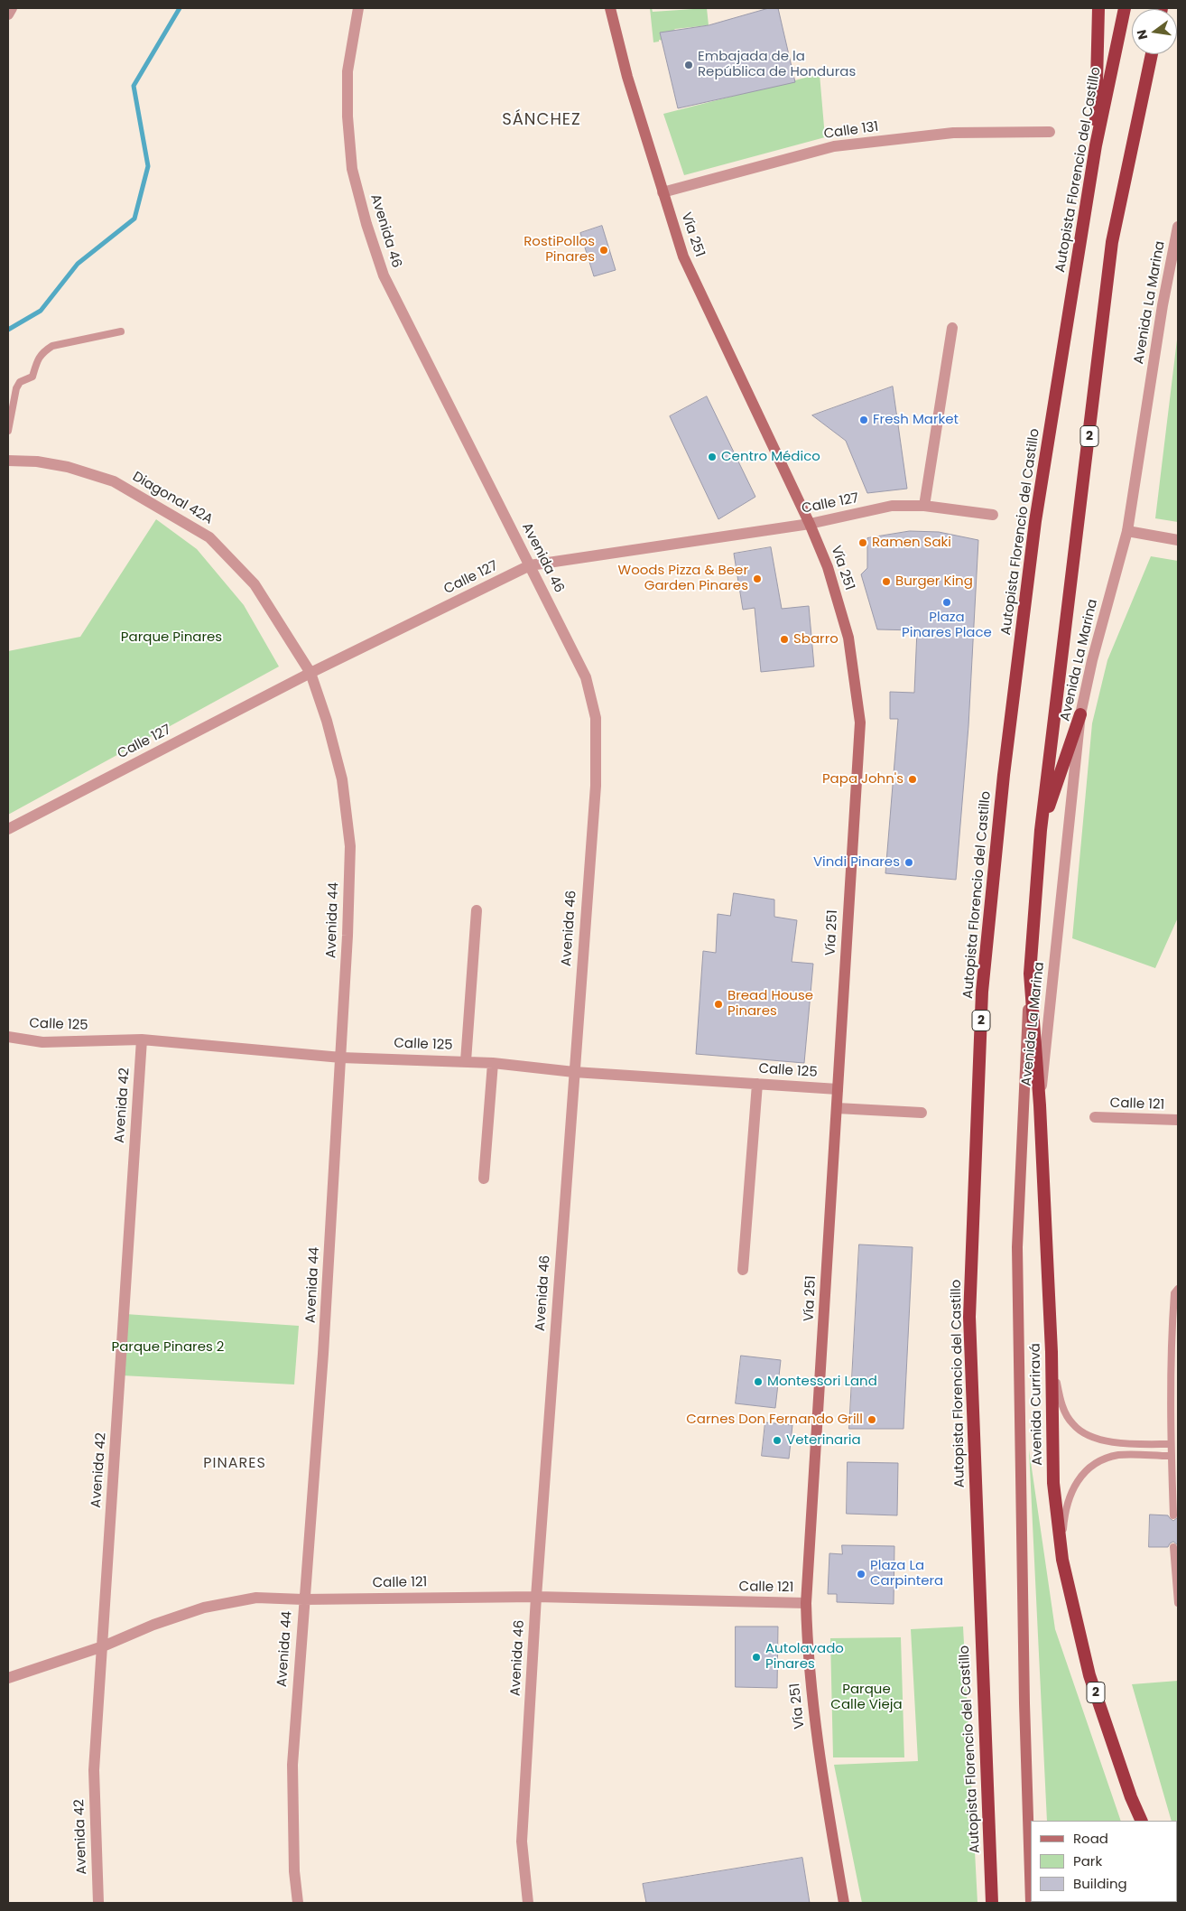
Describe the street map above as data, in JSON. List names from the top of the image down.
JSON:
{
  "streets": {
    "highway": ["Autopista Florencio del Castillo", "2", "Avenida Curriravá"],
    "main road": ["Vía 251"],
    "street": [
      "Calle 131",
      "Avenida 46",
      "Avenida La Marina",
      "Diagonal 42A",
      "Calle 127",
      "Avenida 44",
      "Calle 125",
      "Calle 121",
      "Avenida 42"
    ]
  },
  "crossings": [
    ["Calle 131", "Vía 251"],
    ["Avenida 46", "Calle 127"],
    ["Avenida 46", "Calle 125"],
    ["Avenida 46", "Calle 121"],
    ["Vía 251", "Calle 127"],
    ["Vía 251", "Calle 125"],
    ["Vía 251", "Calle 121"],
    ["Avenida La Marina", "Avenida Curriravá"],
    ["2", "Avenida Curriravá"],
    ["Diagonal 42A", "Calle 127"],
    ["Diagonal 42A", "Avenida 44"],
    ["Calle 127", "Avenida 44"],
    ["Avenida 44", "Calle 125"],
    ["Avenida 44", "Calle 121"],
    ["Calle 125", "Avenida 42"],
    ["Calle 121", "Avenida 42"]
  ],
  "districts": ["SÁNCHEZ", "PINARES"],
  "parks": ["Parque Pinares", "Parque Pinares 2", "Parque Calle Vieja"],
  "places": [
    "Embajada de la República de Honduras",
    "RostiPollos Pinares",
    "Fresh Market",
    "Centro Médico",
    "Ramen Saki",
    "Woods Pizza & Beer Garden Pinares",
    "Burger King",
    "Plaza Pinares Place",
    "Sbarro",
    "Papa John's",
    "Vindi Pinares",
    "Bread House Pinares",
    "Montessori Land",
    "Carnes Don Fernando Grill",
    "Veterinaria",
    "Plaza La Carpintera",
    "Autolavado Pinares"
  ],
  "legend": ["Road", "Park", "Building"],
  "north": "left"
}
